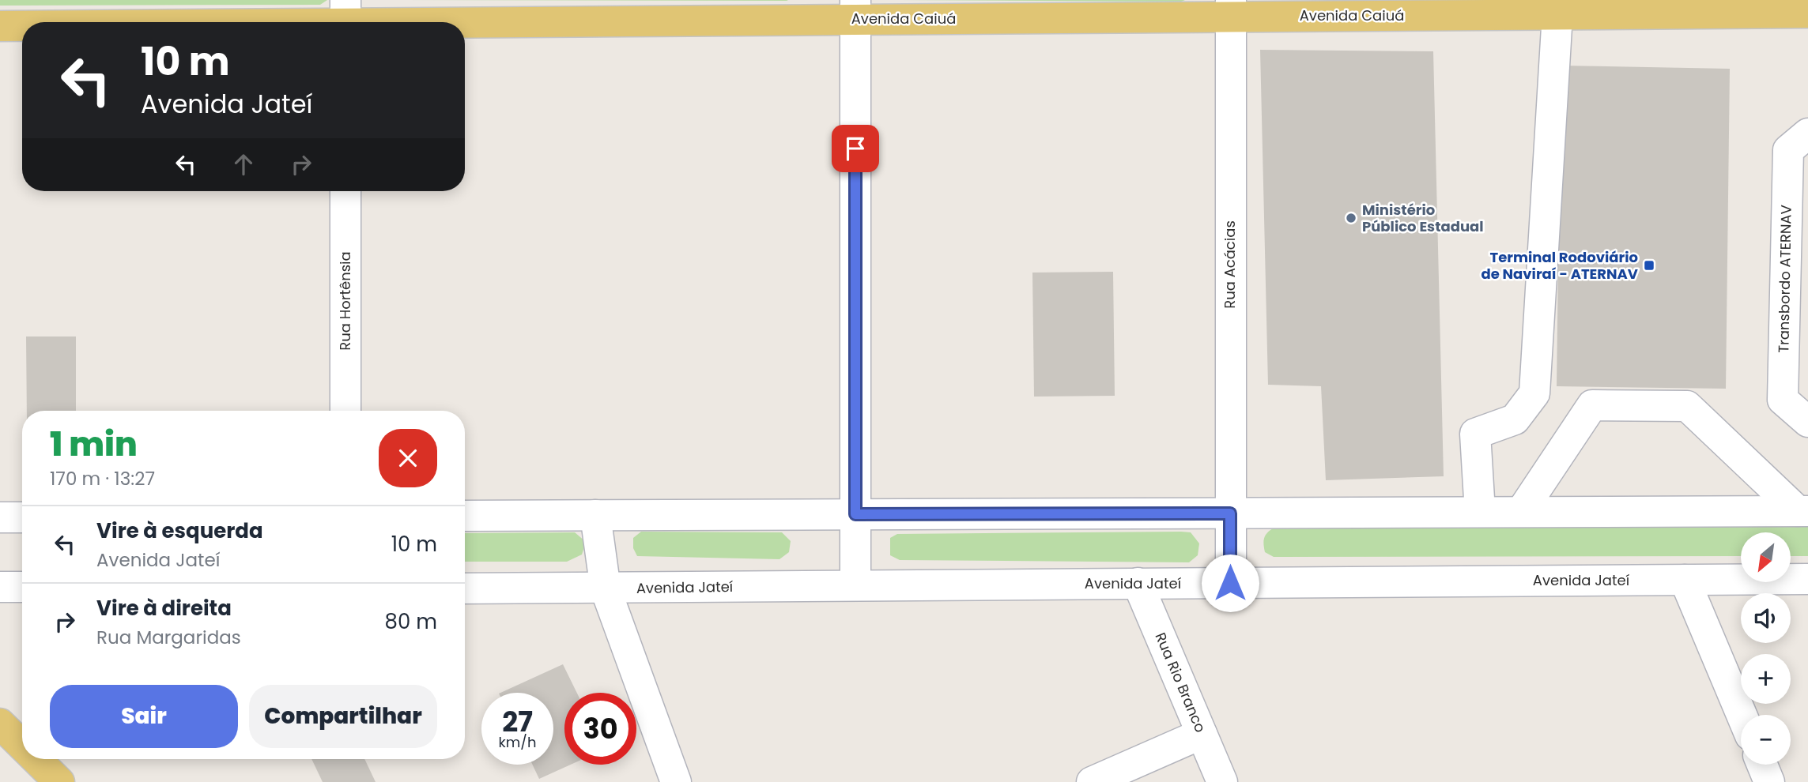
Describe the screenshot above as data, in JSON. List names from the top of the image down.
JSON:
{
  "streets": {
    "main road": ["Avenida Caiuá"],
    "street": [
      "Rua Acácias",
      "Transbordo ATERNAV",
      "Rua Hortênsia",
      "Avenida Jateí",
      "Rua Rio Branco"
    ]
  },
  "crossings": [
    ["Avenida Caiuá", "Rua Acácias"],
    ["Rua Acácias", "Avenida Jateí"],
    ["Avenida Jateí", "Rua Rio Branco"]
  ],
  "places": {
    "other": ["Ministério Público Estadual"],
    "transit": ["Terminal Rodoviário de Naviraí - ATERNAV"]
  },
  "north": "bottom left",
  "page": {
    "turn": ["10 m", "Avenida Jateí"],
    "heading": ["1 min", "170 m · 13:27"],
    "list": [
      {
        "name": "Vire à esquerda",
        "note": "Avenida Jateí",
        "value": "10 m"
      },
      {
        "name": "Vire à direita",
        "note": "Rua Margaridas",
        "value": "80 m"
      }
    ],
    "map_buttons": ["+", "−"],
    "buttons": ["Sair", "Compartilhar"],
    "speed": "27 km/h",
    "limit": "30"
  }
}
